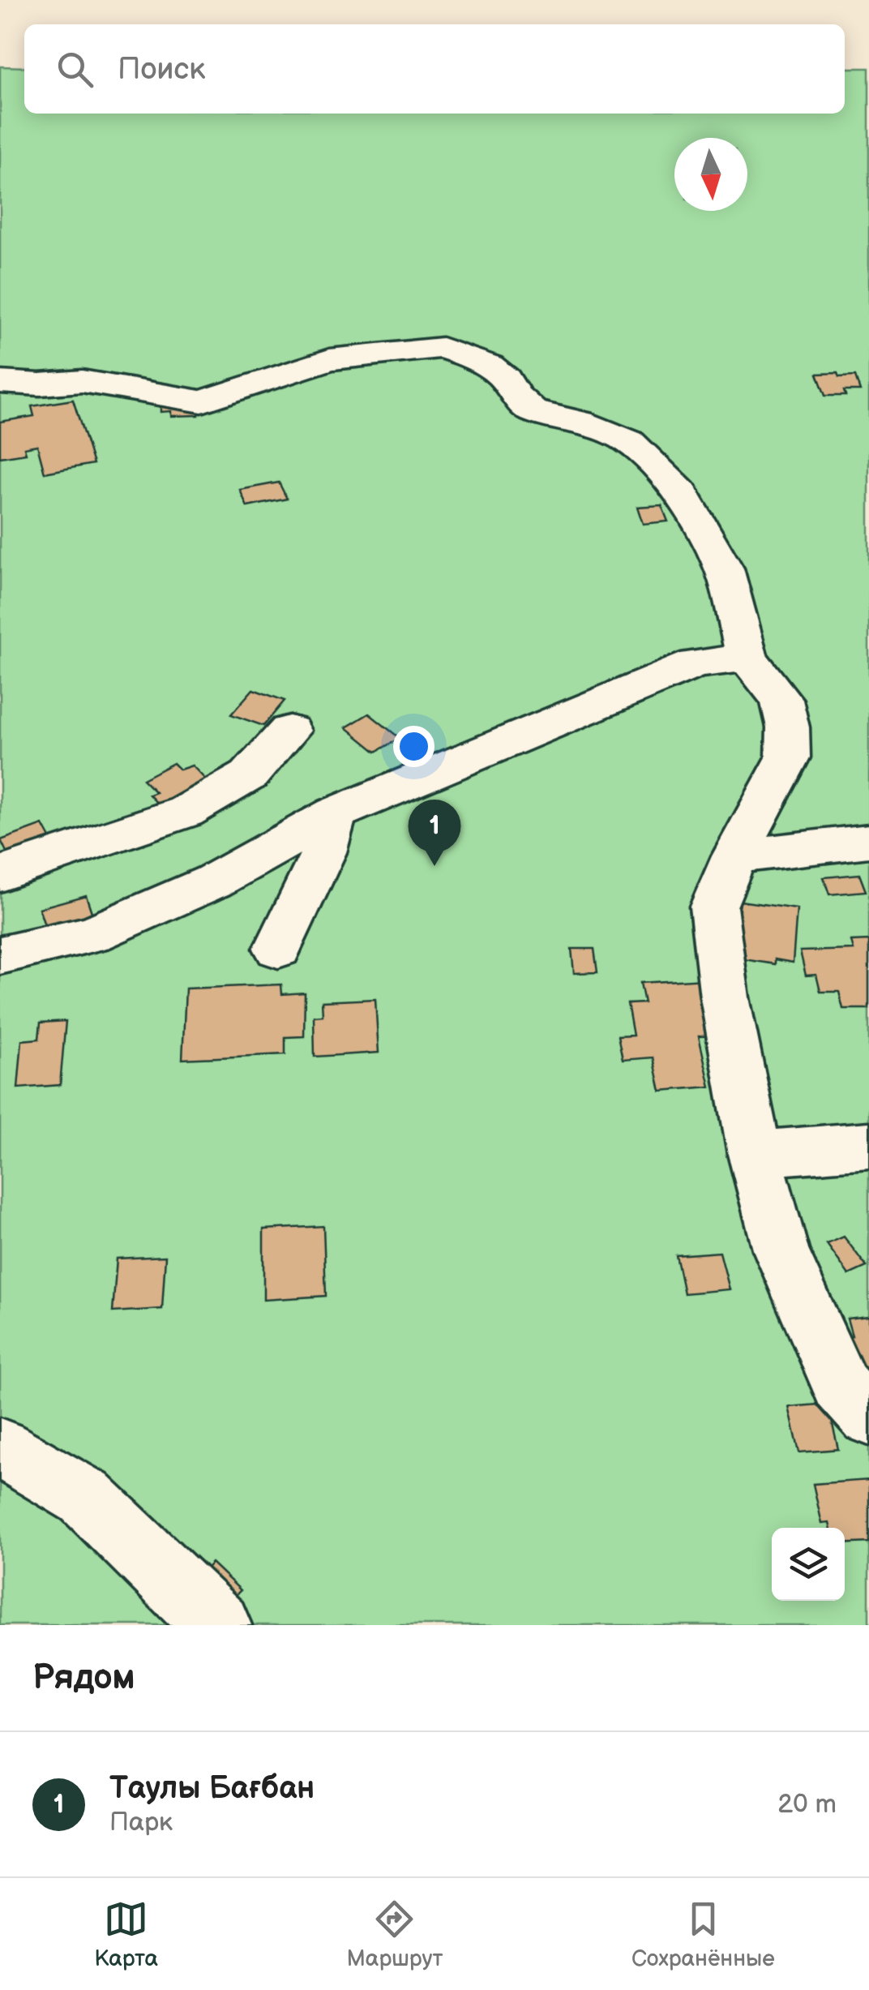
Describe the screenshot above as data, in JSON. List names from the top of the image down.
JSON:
{
  "north": "bottom",
  "page": {
    "search": "Поиск",
    "pins": "1",
    "heading": "Рядом",
    "list": [
      {
        "mark": "1",
        "name": "Таулы Бағбан",
        "note": "Парк",
        "value": "20 m"
      }
    ],
    "nav": ["Карта", "Маршрут", "Сохранённые"]
  }
}
